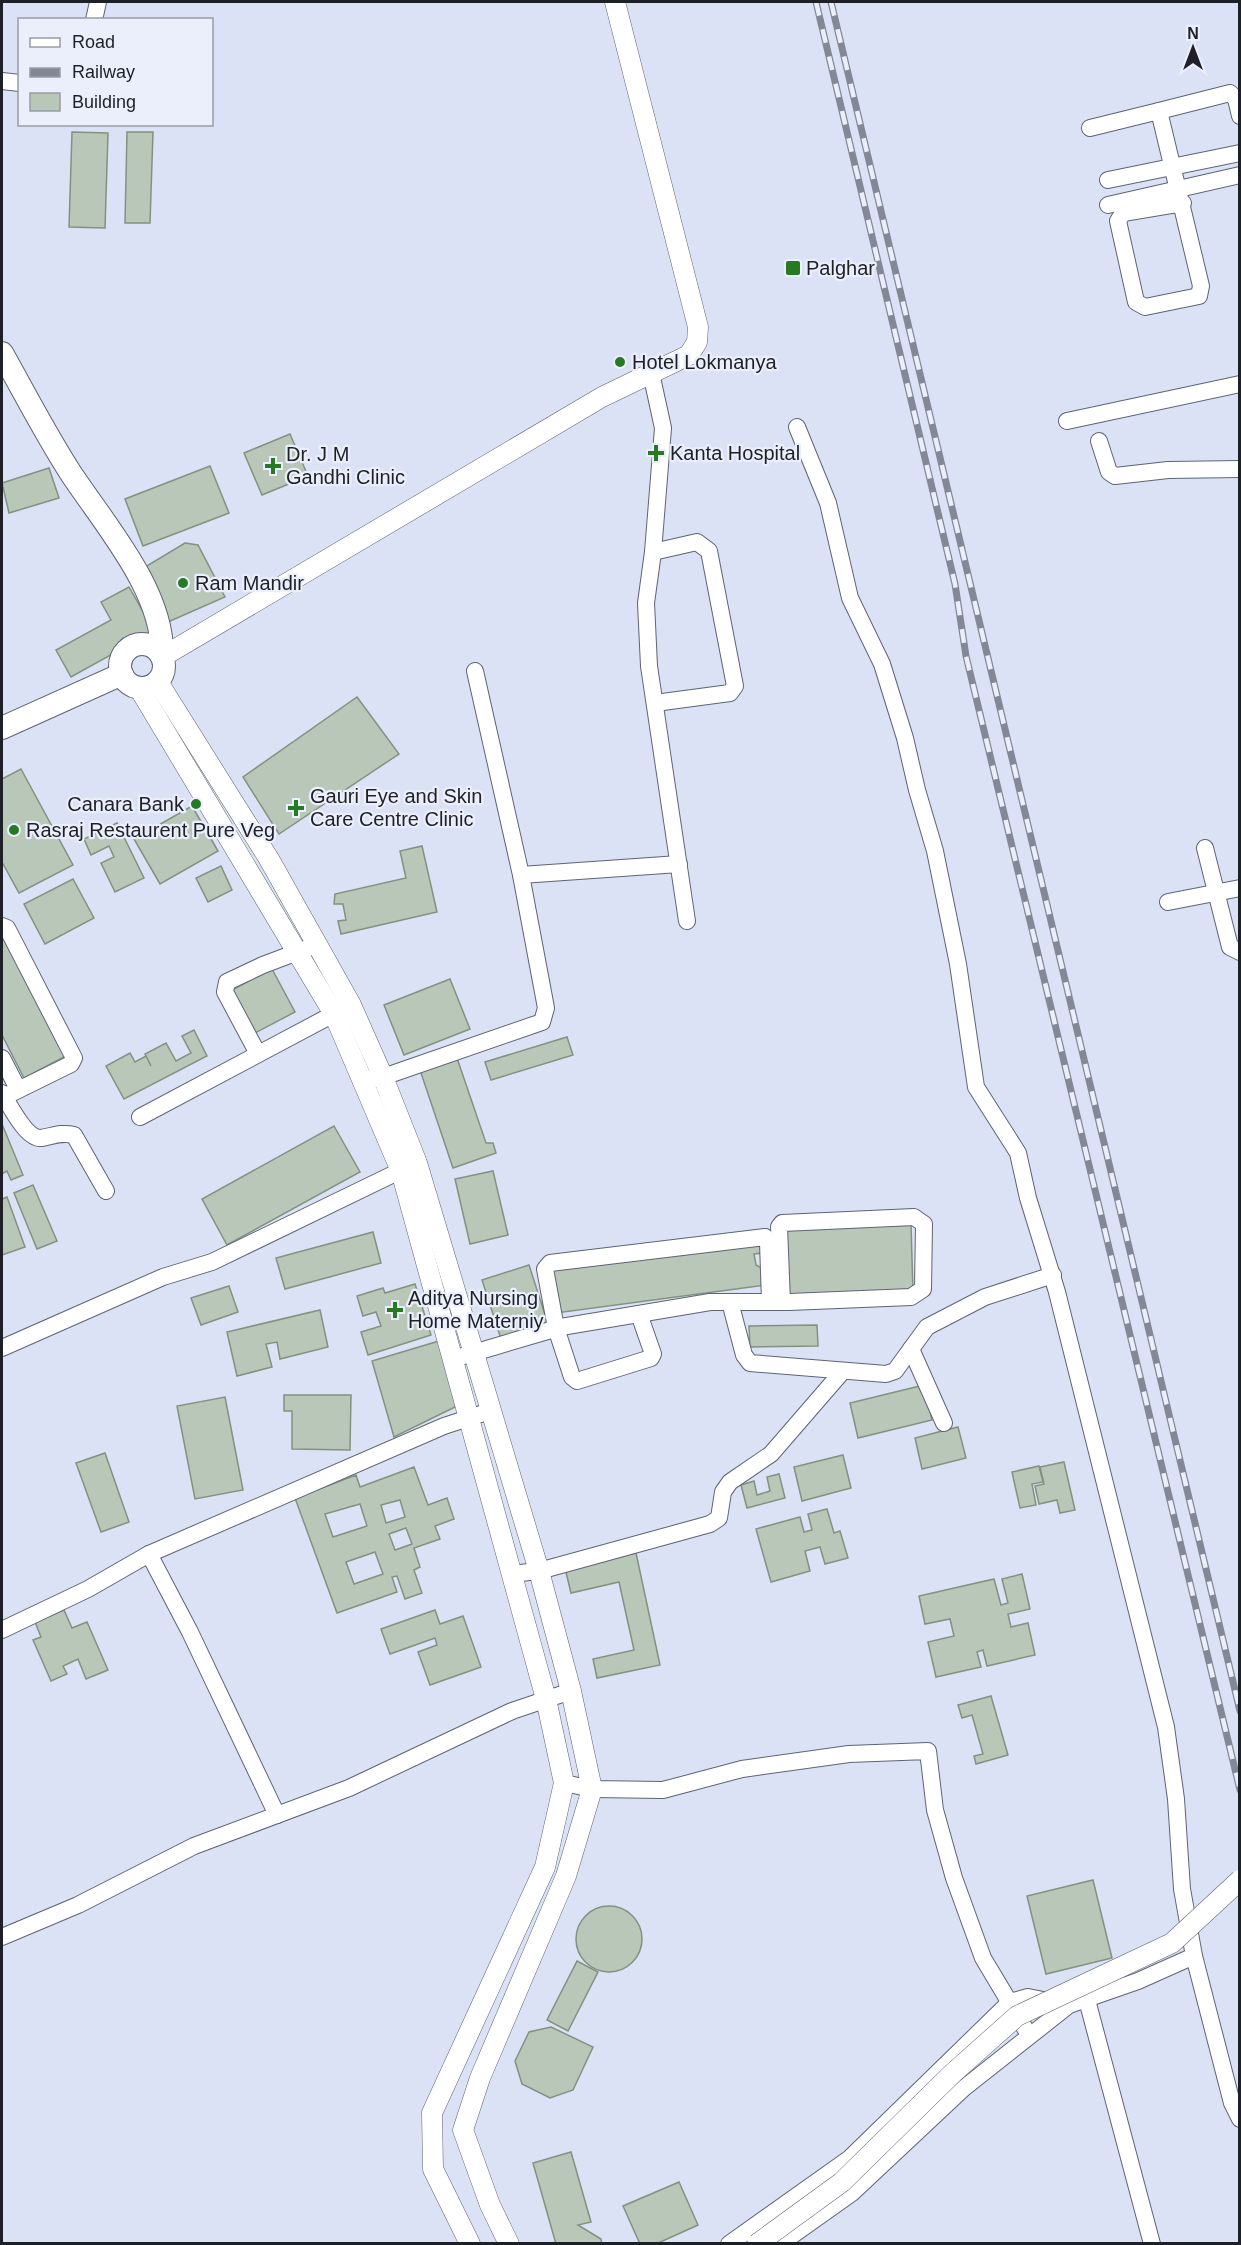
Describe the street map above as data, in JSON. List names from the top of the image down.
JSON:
{
  "places": {
    "transit": ["Palghar"],
    "other": [
      "Hotel Lokmanya",
      "Ram Mandir",
      "Canara Bank",
      "Rasraj Restaurent Pure Veg"
    ],
    "health": [
      "Kanta Hospital",
      "Dr. J M Gandhi Clinic",
      "Gauri Eye and Skin Care Centre Clinic",
      "Aditya Nursing Home Materniy"
    ]
  },
  "legend": ["Road", "Railway", "Building"],
  "north": "top"
}
